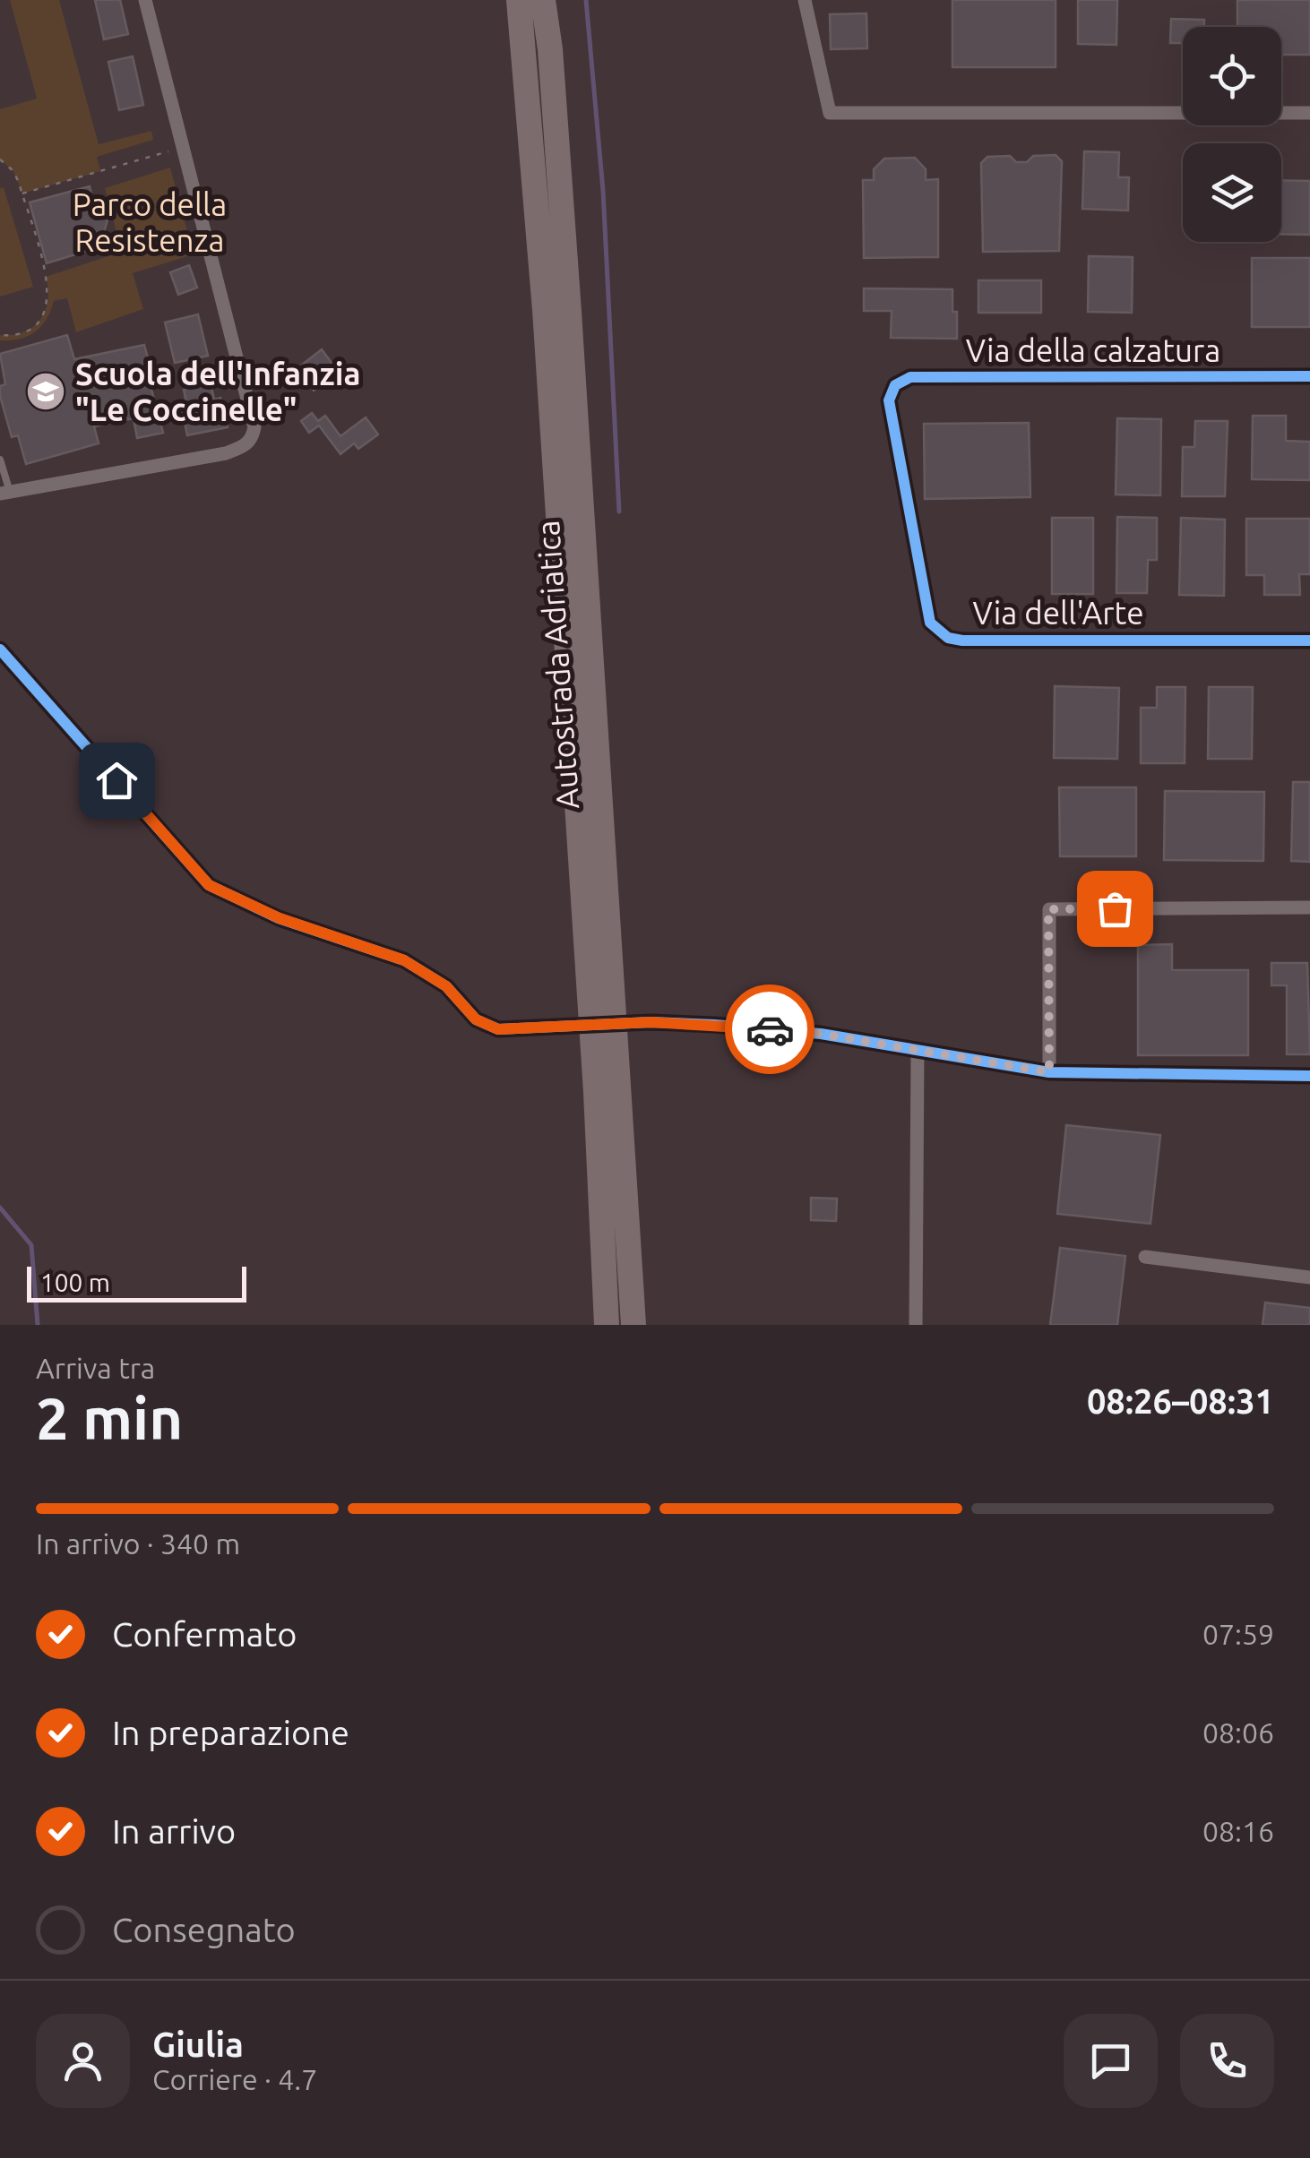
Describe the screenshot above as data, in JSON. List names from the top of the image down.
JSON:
{
  "streets": {
    "highway": ["Autostrada Adriatica"],
    "street": ["Via della calzatura", "Via dell'Arte"]
  },
  "crossings": [
    ["Via della calzatura", "Via dell'Arte"]
  ],
  "parks": ["Parco della Resistenza"],
  "places": {
    "school or university": ["Scuola dell'Infanzia \"Le Coccinelle\""]
  },
  "scale_bar": "100 m",
  "page": {
    "scale": "100 m",
    "heading": ["2 min", "Arriva tra", "08:26–08:31"],
    "panel": ["Giulia", "Corriere · 4.7"],
    "bar": "In arrivo · 340 m",
    "list": [
      ["Confermato", "07:59"],
      ["In preparazione", "08:06"],
      ["In arrivo", "08:16"],
      "Consegnato"
    ]
  }
}
